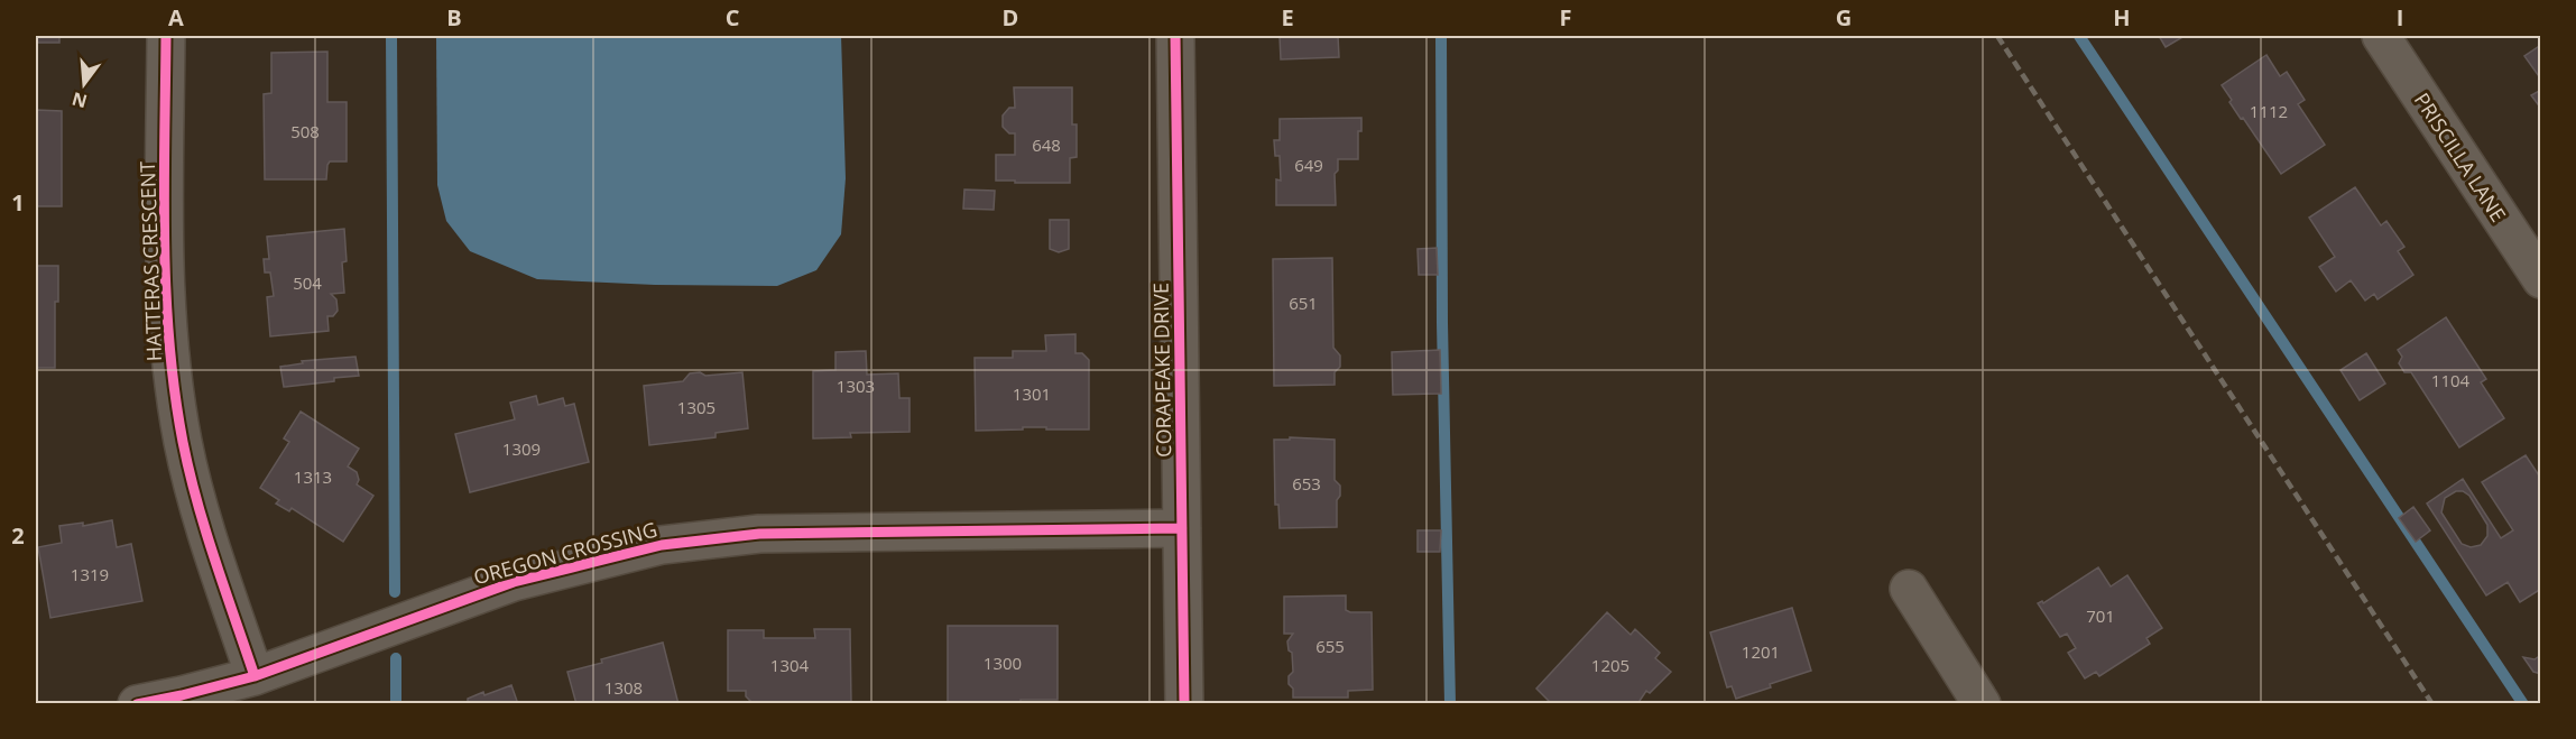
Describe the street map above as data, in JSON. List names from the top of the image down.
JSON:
{
  "streets": {
    "street": [
      "PRISCILLA LANE",
      "HATTERAS CRESCENT",
      "CORAPEAKE DRIVE",
      "OREGON CROSSING"
    ]
  },
  "crossings": [
    ["HATTERAS CRESCENT", "OREGON CROSSING"],
    ["CORAPEAKE DRIVE", "OREGON CROSSING"]
  ],
  "house_numbers": [
    "1112",
    "508",
    "648",
    "649",
    "504",
    "651",
    "1104",
    "1303",
    "1301",
    "1305",
    "1309",
    "1313",
    "653",
    "1319",
    "701",
    "655",
    "1201",
    "1300",
    "1304",
    "1205",
    "1308"
  ],
  "north": "bottom",
  "grid": {
    "columns": [
      "A",
      "B",
      "C",
      "D",
      "E",
      "F",
      "G",
      "H",
      "I"
    ],
    "rows": ["1", "2"]
  }
}
